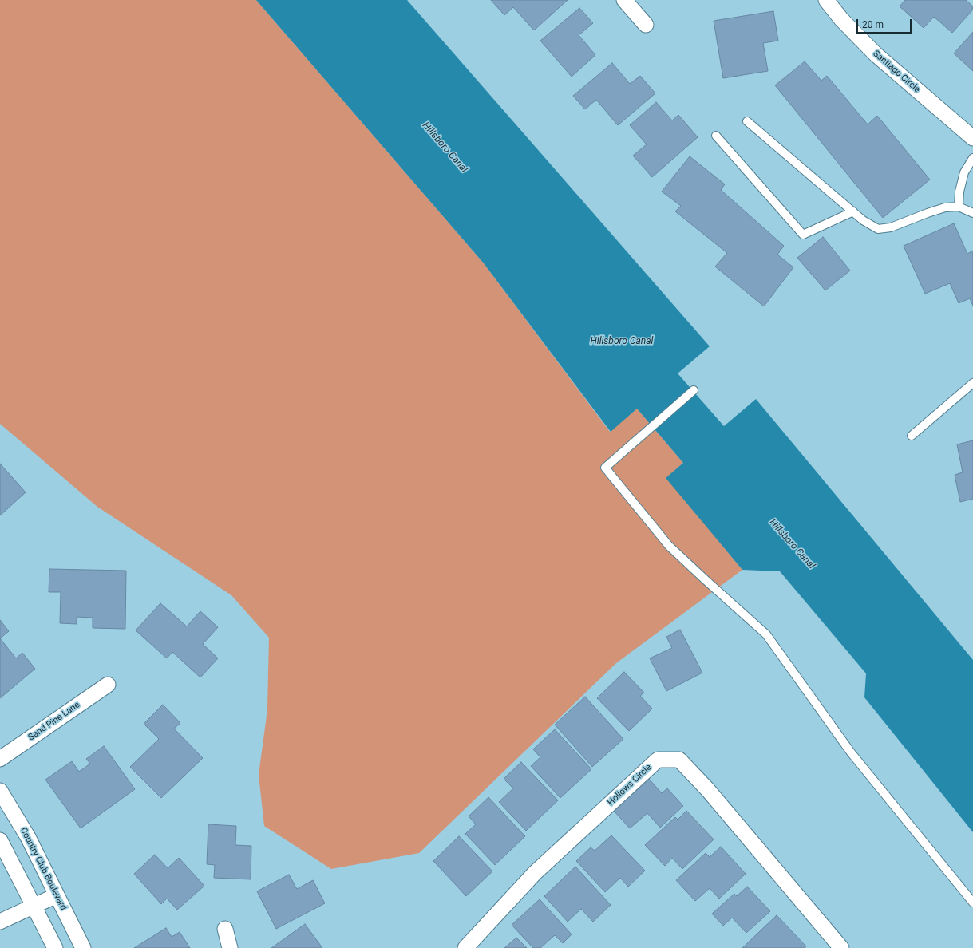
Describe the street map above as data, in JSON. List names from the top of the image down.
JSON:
{
  "streets": {
    "street": [
      "Santiago Circle",
      "Sand Pine Lane",
      "Hollows Circle",
      "Country Club Boulevard"
    ]
  },
  "water": ["Hillsboro Canal"],
  "scale_bar": "20 m"
}
